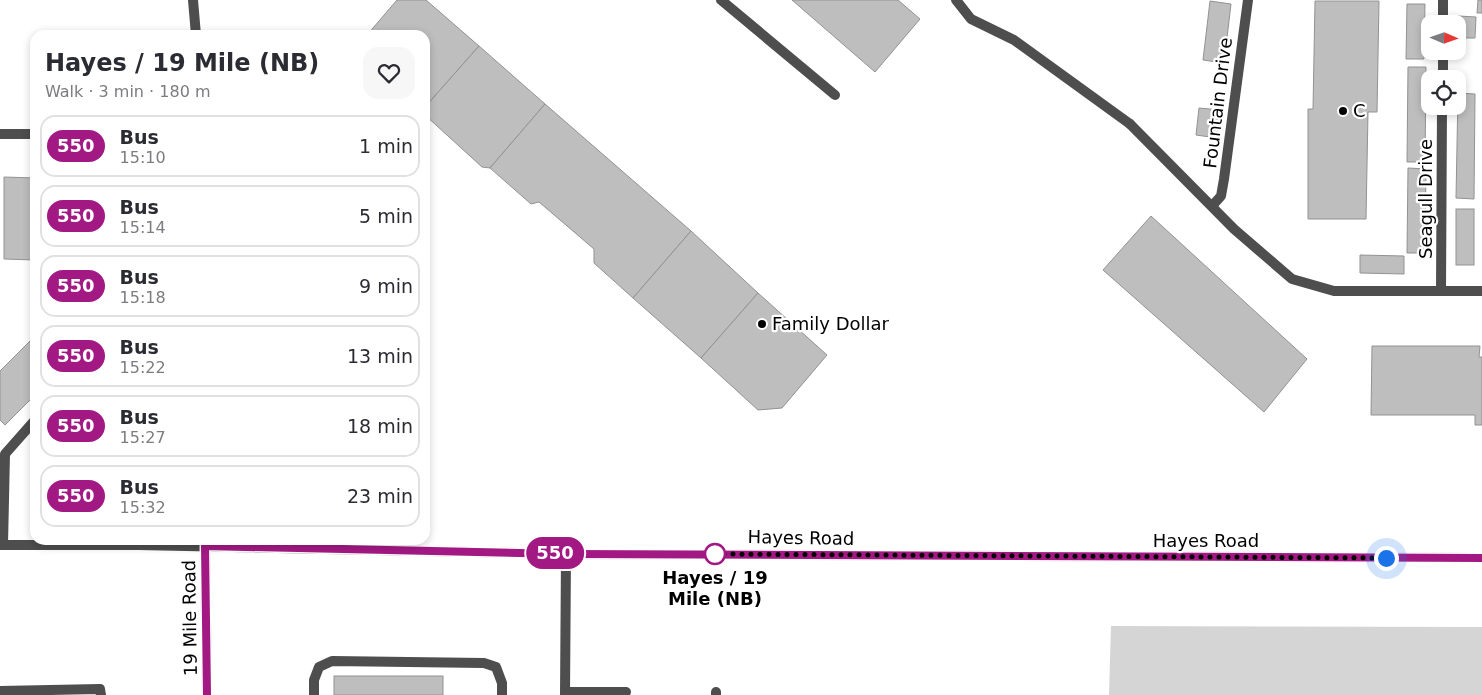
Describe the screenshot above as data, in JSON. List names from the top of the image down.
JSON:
{
  "streets": {
    "street": [
      "Fountain Drive",
      "Seagull Drive",
      "Hayes Road",
      "19 Mile Road"
    ]
  },
  "crossings": [
    ["Fountain Drive", "Seagull Drive"]
  ],
  "places": ["C", "Family Dollar", "Hayes / 19 Mile (NB)"],
  "lines": ["bus line 550"],
  "north": "right",
  "page": {
    "on_map": "550",
    "heading": ["Hayes / 19 Mile (NB)", "Walk · 3 min · 180 m"],
    "list": [
      {
        "mark": "550",
        "name": "Bus",
        "note": "15:10",
        "value": "1 min"
      },
      {
        "mark": "550",
        "name": "Bus",
        "note": "15:14",
        "value": "5 min"
      },
      {
        "mark": "550",
        "name": "Bus",
        "note": "15:18",
        "value": "9 min"
      },
      {
        "mark": "550",
        "name": "Bus",
        "note": "15:22",
        "value": "13 min"
      },
      {
        "mark": "550",
        "name": "Bus",
        "note": "15:27",
        "value": "18 min"
      },
      {
        "mark": "550",
        "name": "Bus",
        "note": "15:32",
        "value": "23 min"
      }
    ]
  }
}
